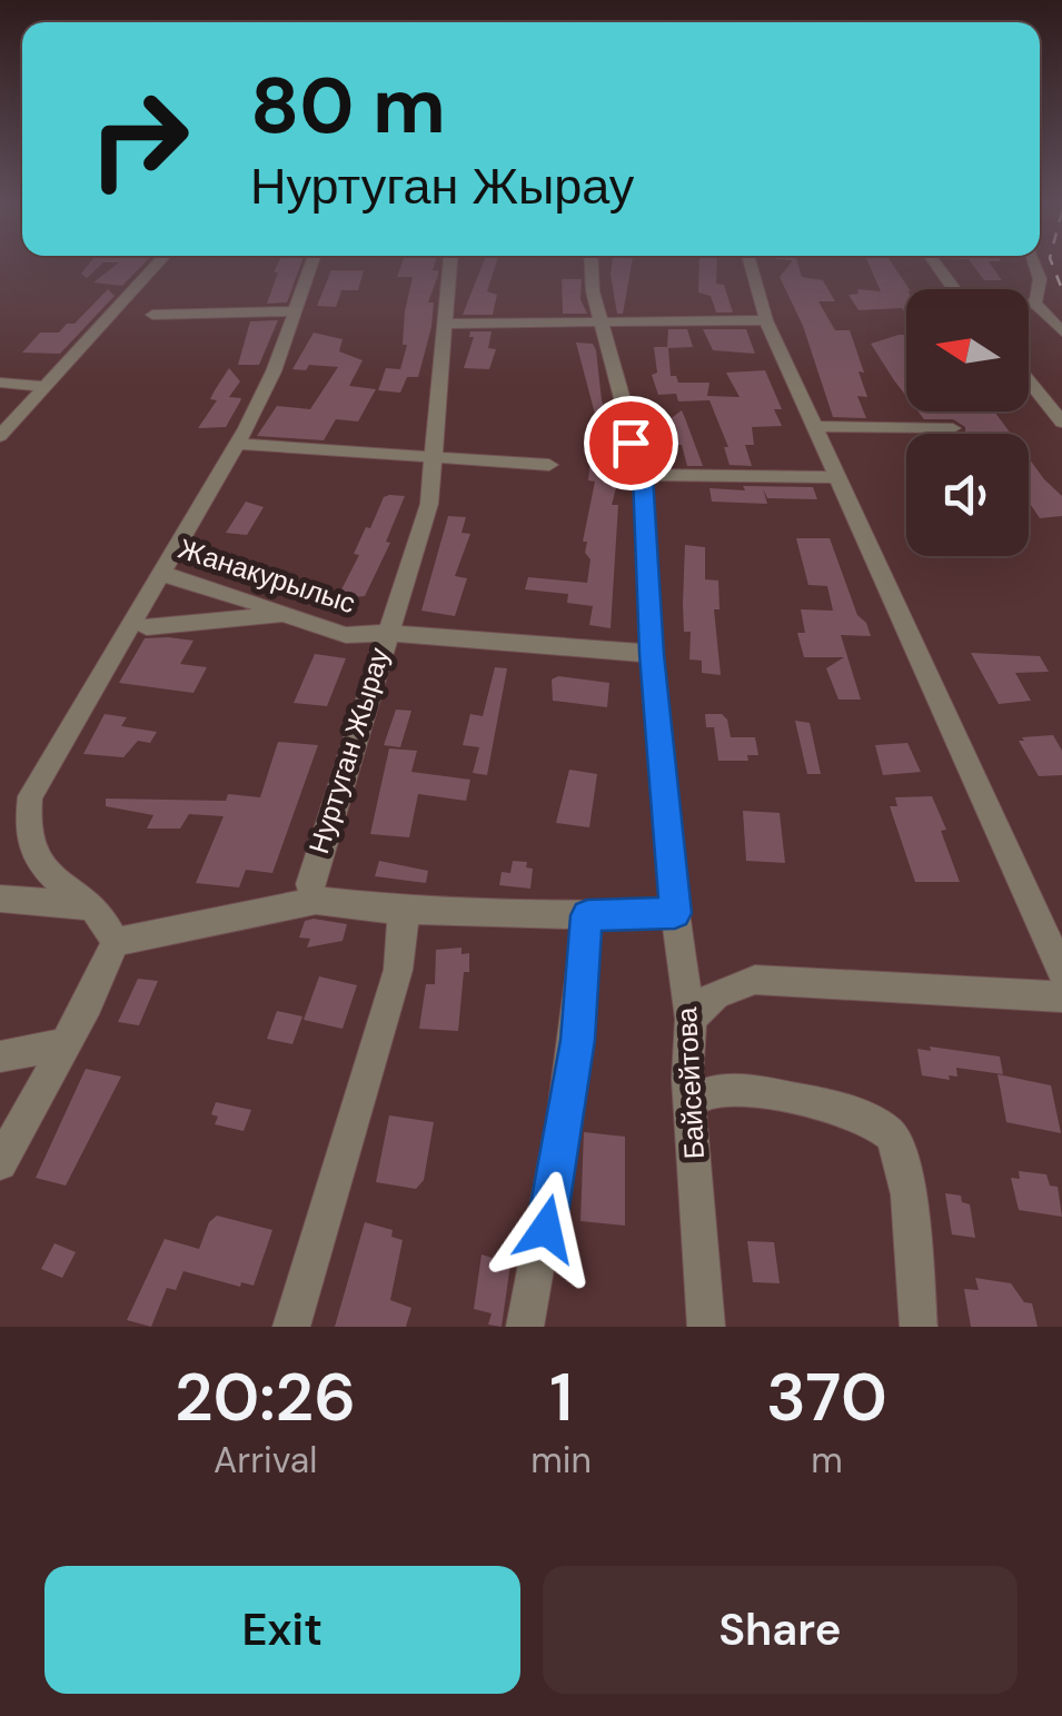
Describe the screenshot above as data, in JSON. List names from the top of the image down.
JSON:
{
  "streets": {
    "street": ["Жанакурылыс", "Нуртуган Жырау", "Байсейтова"]
  },
  "crossings": [
    ["Жанакурылыс", "Нуртуган Жырау"],
    ["Жанакурылыс", "Байсейтова"]
  ],
  "north": "left",
  "page": {
    "turn": ["80 m", "Нуртуган Жырау"],
    "eta": [
      "20:26",
      "Arrival",
      "1",
      "min",
      "370",
      "m"
    ],
    "buttons": ["Exit", "Share"]
  }
}
